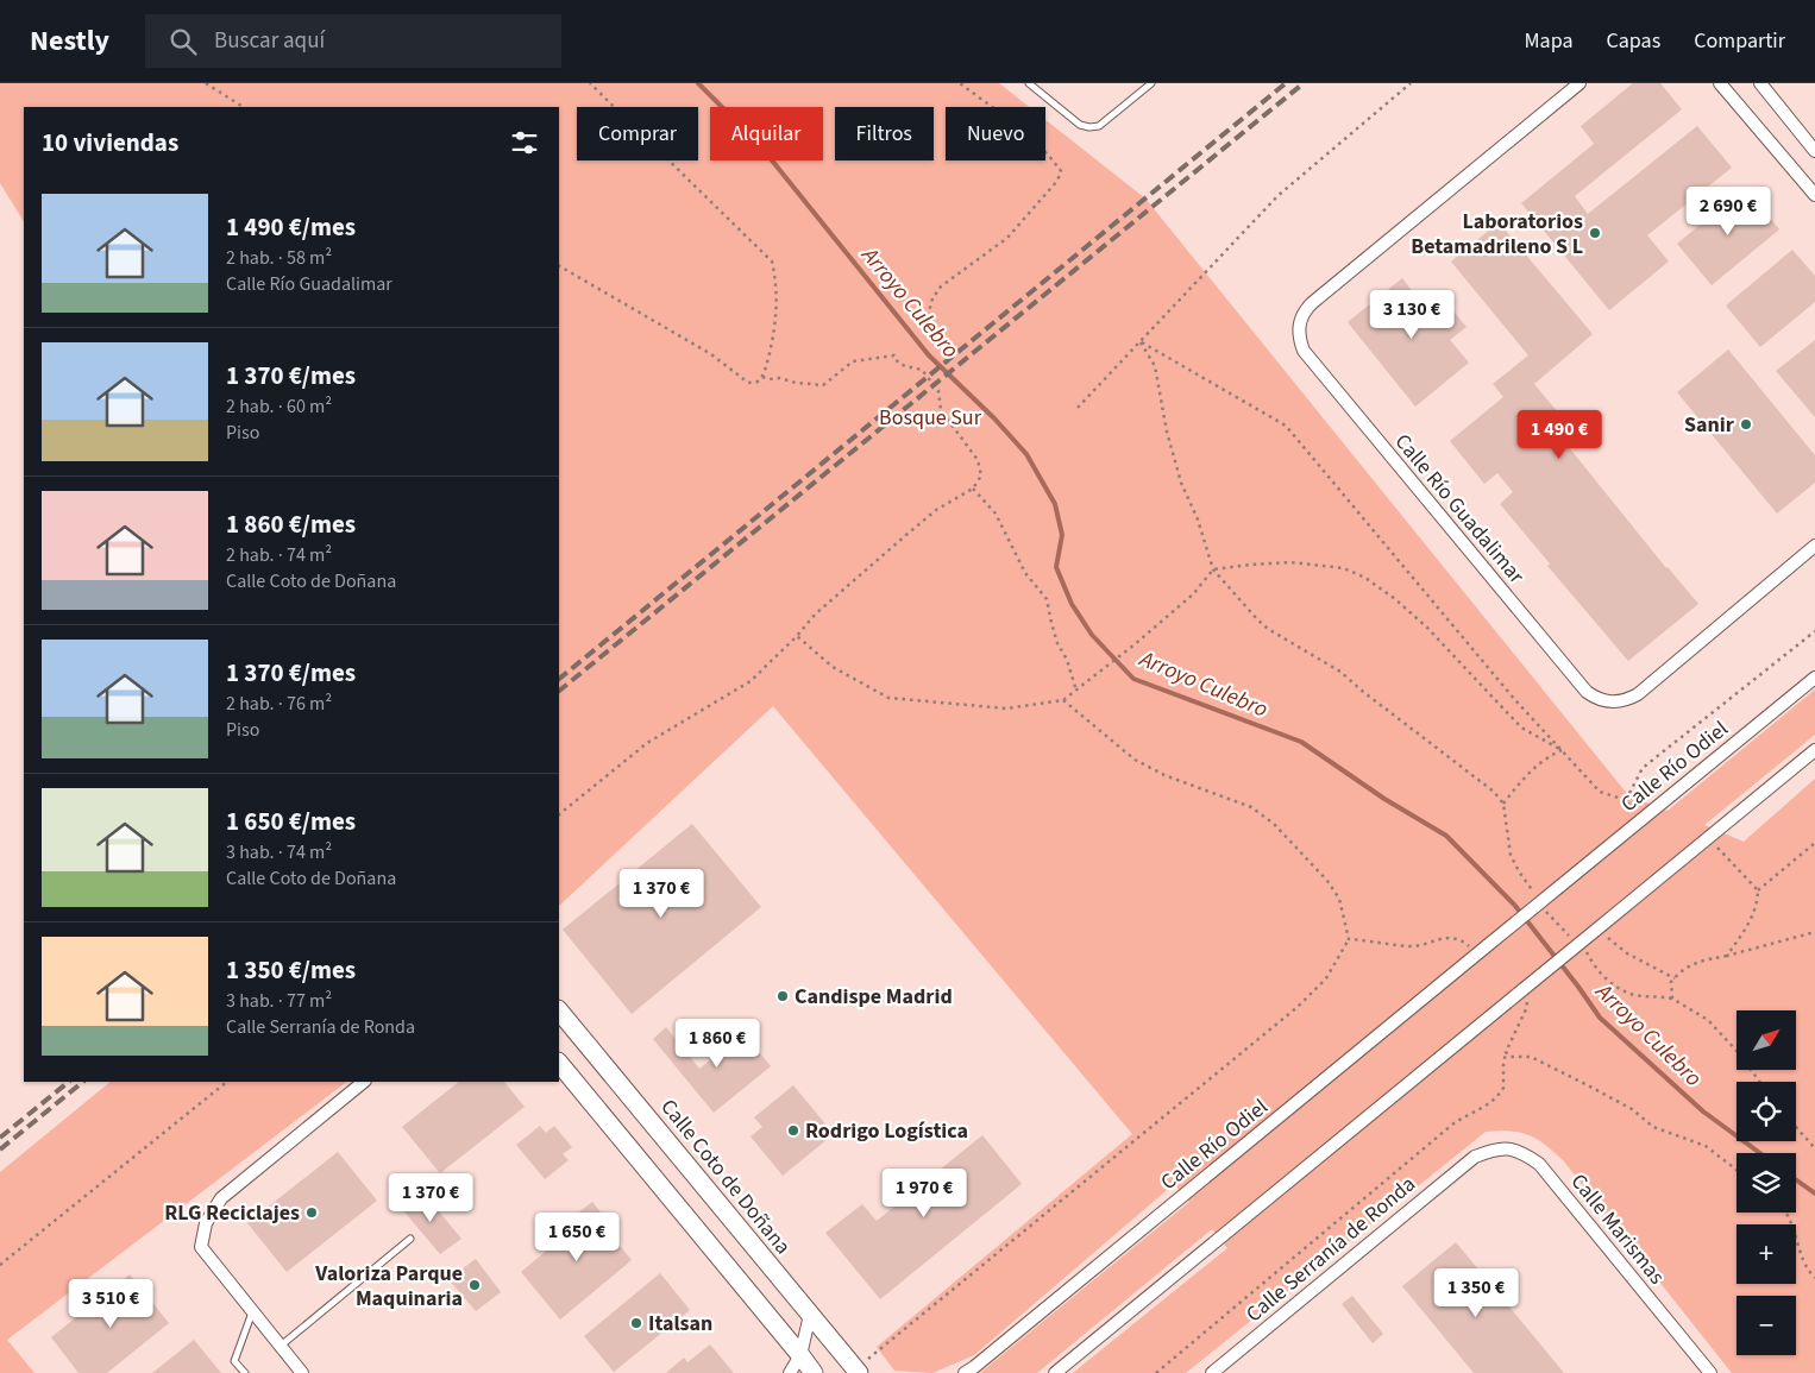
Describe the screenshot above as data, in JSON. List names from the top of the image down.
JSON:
{
  "streets": {
    "street": [
      "Calle Río Guadalimar",
      "Calle Río Odiel",
      "Calle Coto de Doñana",
      "Calle Marismas",
      "Calle Serranía de Ronda"
    ]
  },
  "crossings": [
    ["Calle Marismas", "Calle Serranía de Ronda"]
  ],
  "water": ["Arroyo Culebro"],
  "parks": ["Bosque Sur"],
  "places": [
    "Laboratorios Betamadrileno S L",
    "Sanir",
    "Candispe Madrid",
    "Rodrigo Logística",
    "RLG Reciclajes",
    "Valoriza Parque Maquinaria",
    "Italsan"
  ],
  "north": "top right",
  "page": {
    "header": "Nestly",
    "search": "Buscar aquí",
    "nav": ["Mapa", "Capas", "Compartir"],
    "chip": [
      "Comprar",
      "Alquilar",
      "Filtros",
      "Nuevo"
    ],
    "heading": "10 viviendas",
    "list": [
      {
        "name": "1 490 €/mes",
        "note": "2 hab. · 58 m² · Calle Río Guadalimar"
      },
      {
        "name": "1 370 €/mes",
        "note": "2 hab. · 60 m² · Piso"
      },
      {
        "name": "1 860 €/mes",
        "note": "2 hab. · 74 m² · Calle Coto de Doñana"
      },
      {
        "name": "1 370 €/mes",
        "note": "2 hab. · 76 m² · Piso"
      },
      {
        "name": "1 650 €/mes",
        "note": "3 hab. · 74 m² · Calle Coto de Doñana"
      },
      {
        "name": "1 350 €/mes",
        "note": "3 hab. · 77 m² · Calle Serranía de Ronda"
      }
    ],
    "price": [
      "2 690 €",
      "3 130 €",
      "1 490 €",
      "1 370 €",
      "1 860 €",
      "1 970 €",
      "1 370 €",
      "1 650 €",
      "1 350 €",
      "3 510 €"
    ],
    "map_buttons": ["+", "−"]
  }
}
